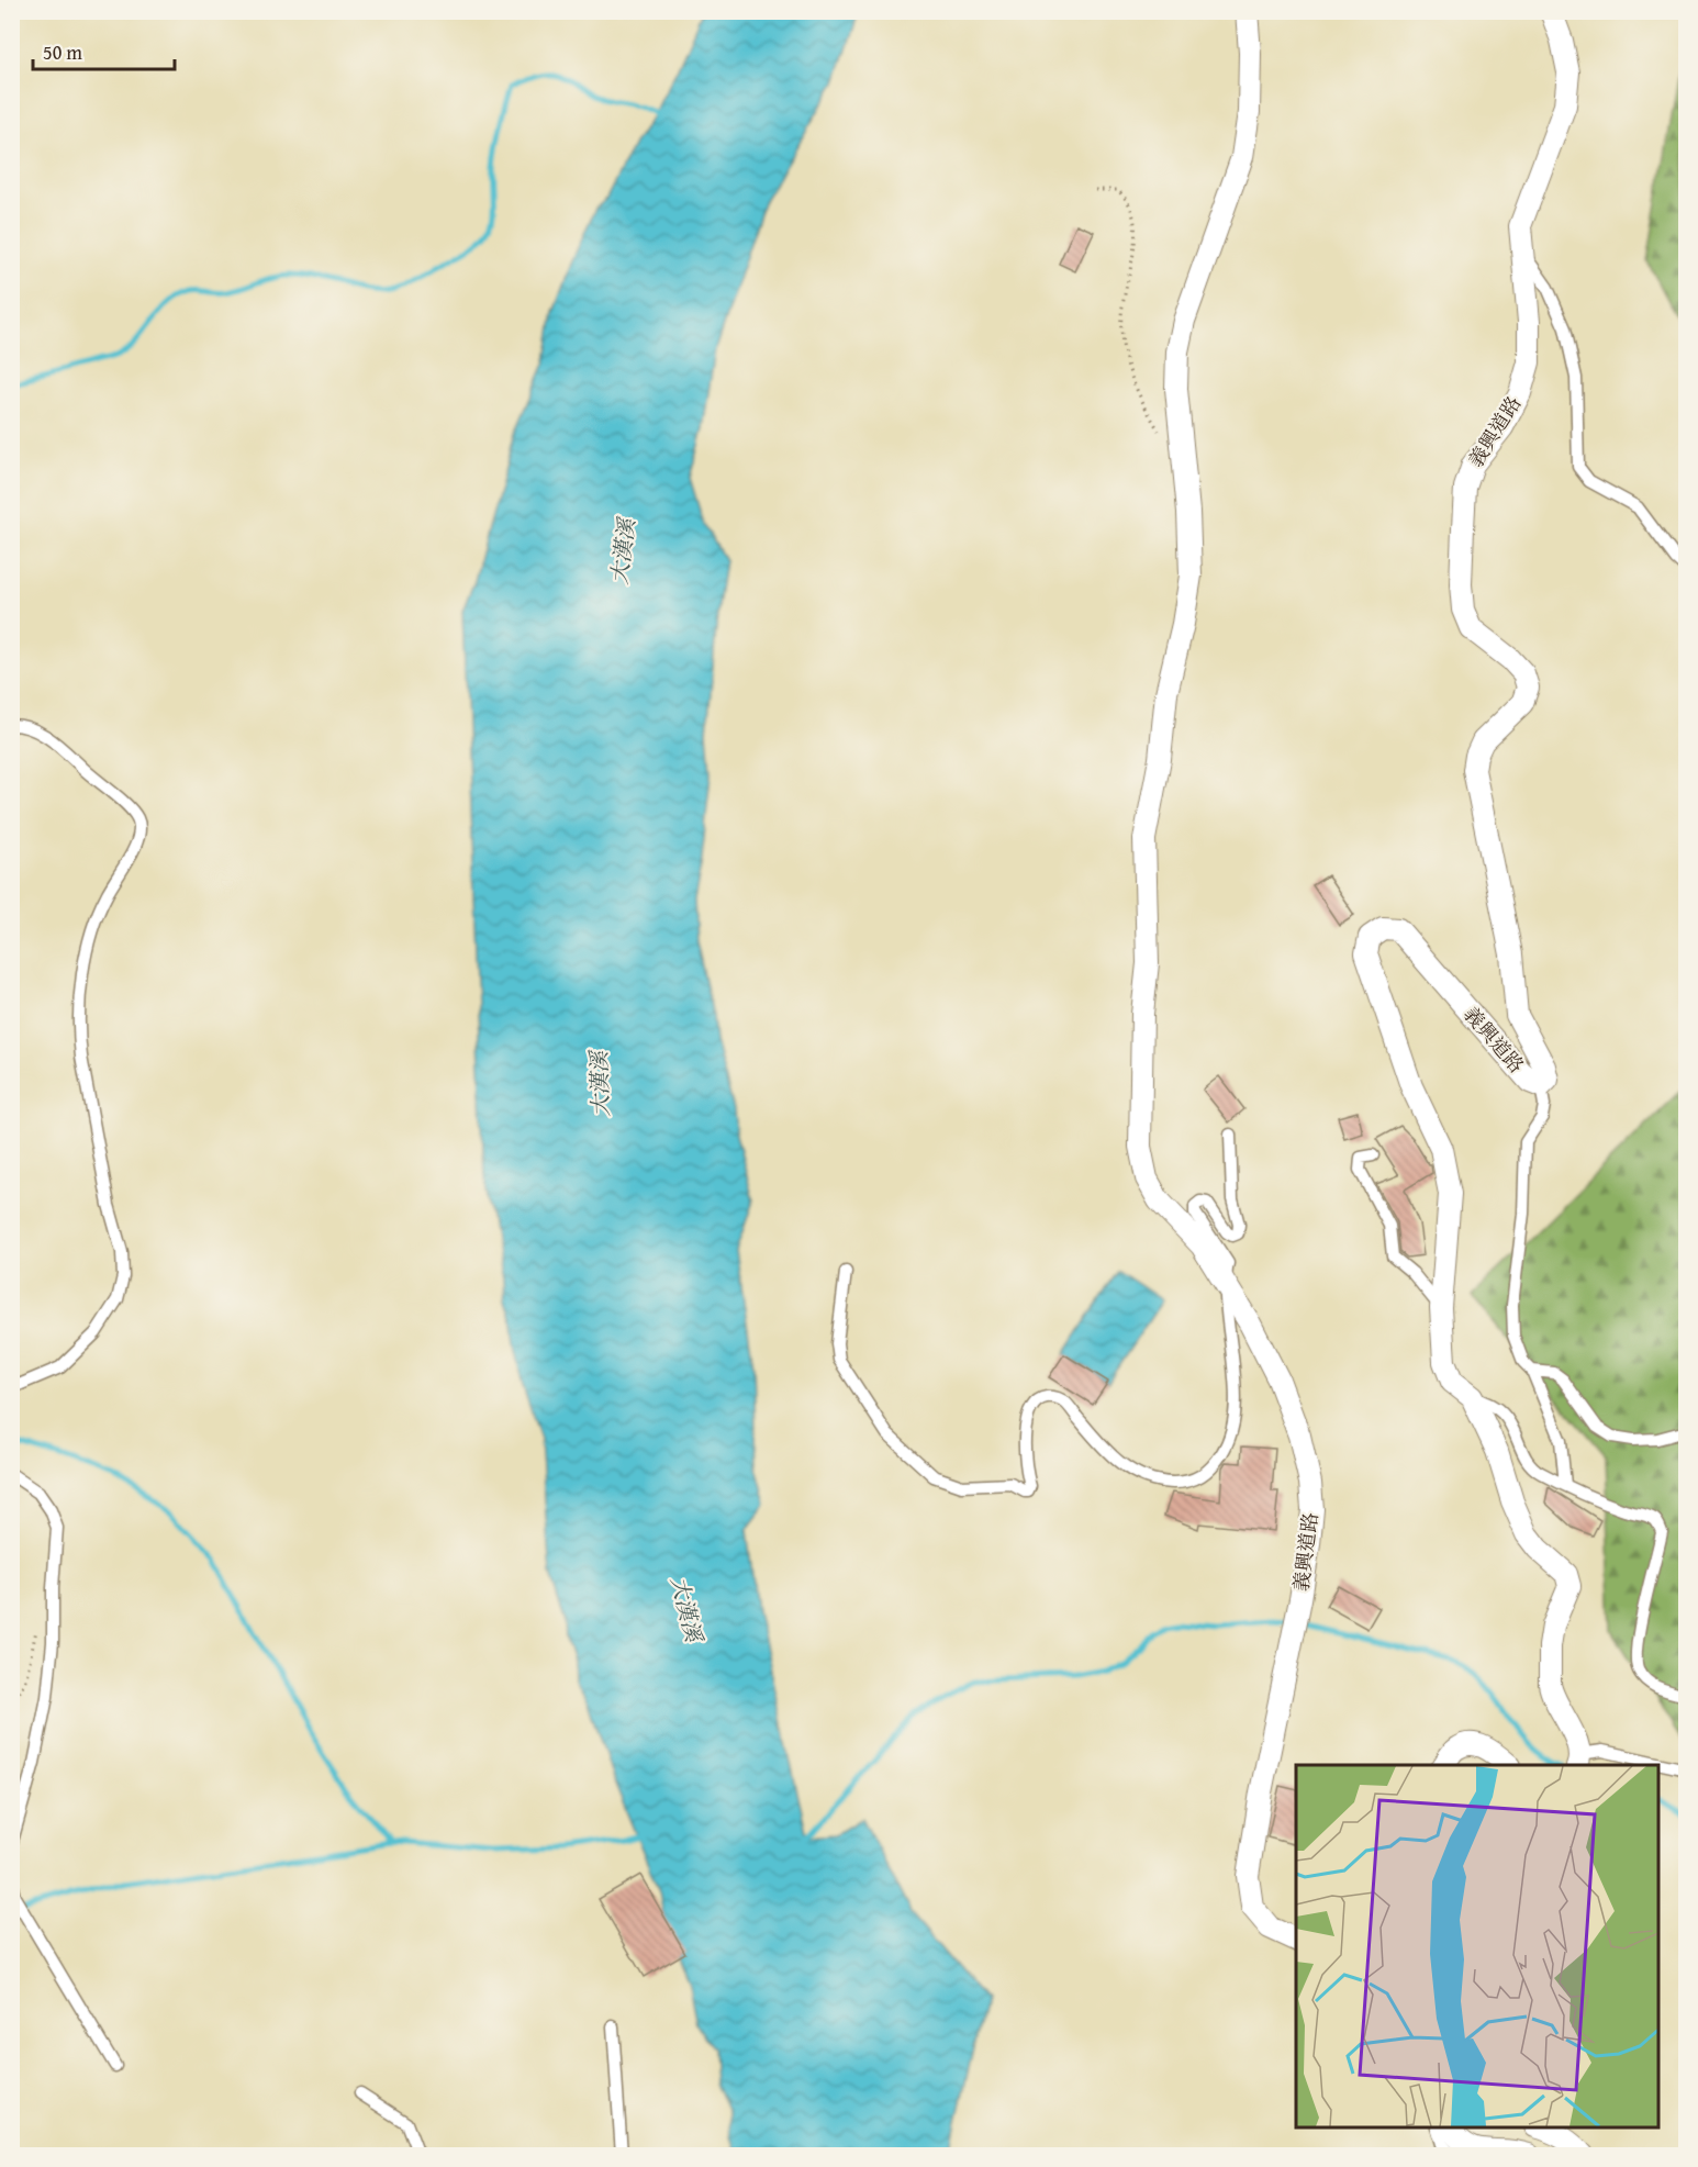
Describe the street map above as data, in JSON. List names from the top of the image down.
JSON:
{
  "streets": {
    "street": ["義興道路"]
  },
  "water": ["大漢溪"],
  "scale_bar": "50 m"
}
